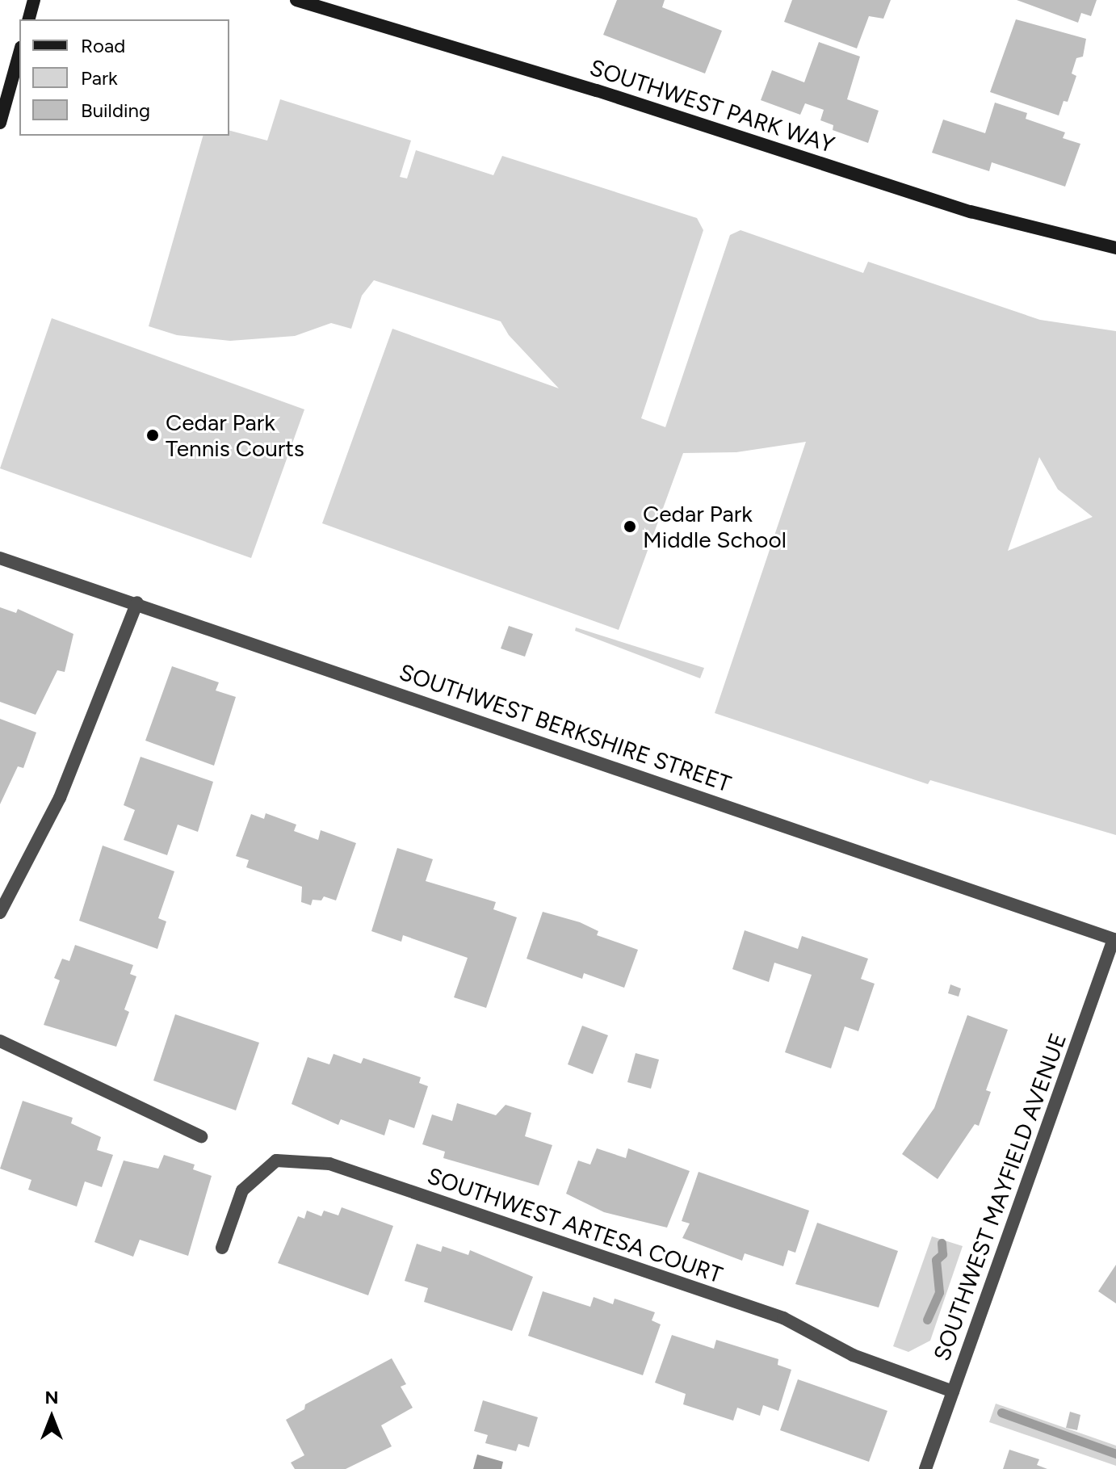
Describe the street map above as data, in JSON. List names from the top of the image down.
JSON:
{
  "streets": {
    "street": [
      "SOUTHWEST PARK WAY",
      "SOUTHWEST BERKSHIRE STREET",
      "SOUTHWEST MAYFIELD AVENUE",
      "SOUTHWEST ARTESA COURT"
    ]
  },
  "crossings": [
    ["SOUTHWEST BERKSHIRE STREET", "SOUTHWEST MAYFIELD AVENUE"],
    ["SOUTHWEST MAYFIELD AVENUE", "SOUTHWEST ARTESA COURT"]
  ],
  "places": ["Cedar Park Tennis Courts", "Cedar Park Middle School"],
  "legend": ["Road", "Park", "Building"],
  "north": "top"
}
